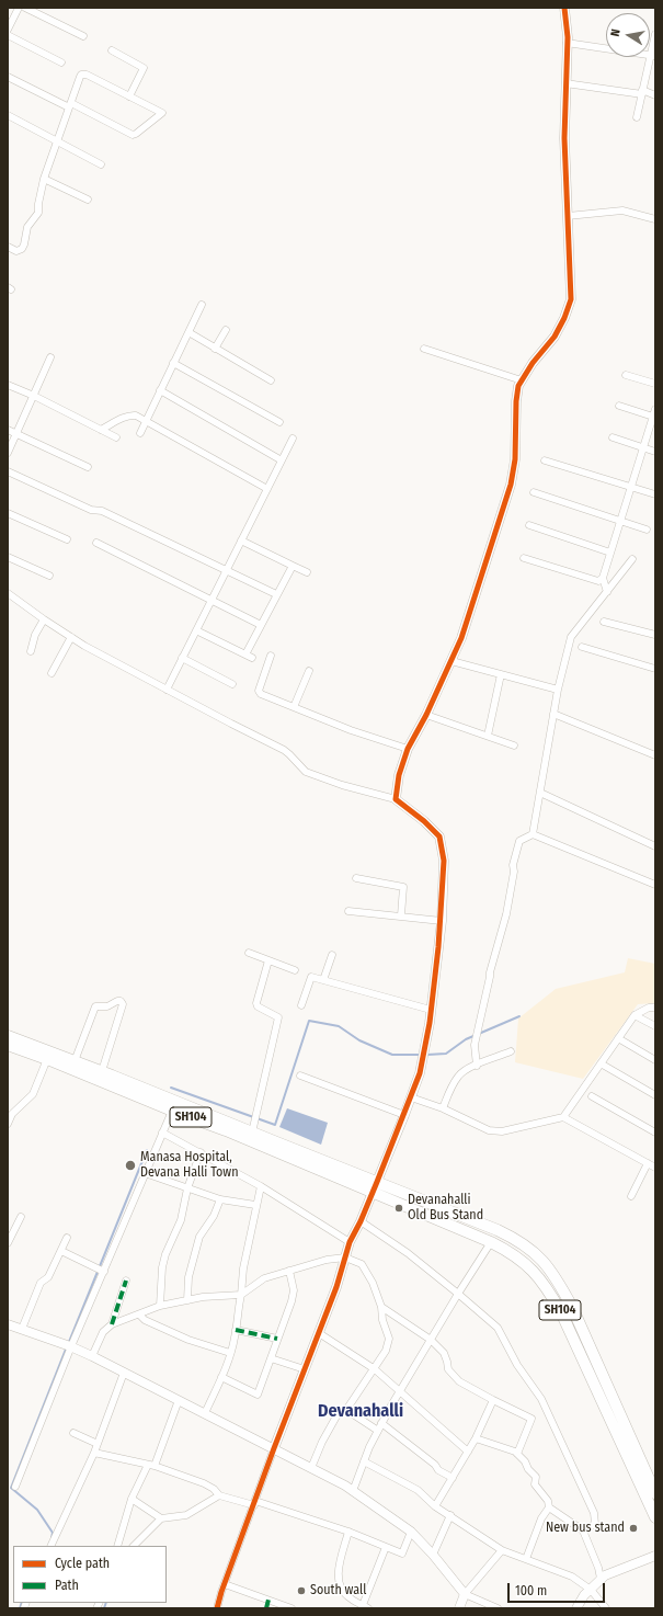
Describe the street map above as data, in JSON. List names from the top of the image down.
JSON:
{
  "streets": {
    "main road": ["SH104"]
  },
  "districts": ["Devanahalli"],
  "places": [
    "Manasa Hospital, Devana Halli Town",
    "Devanahalli Old Bus Stand",
    "New bus stand",
    "South wall"
  ],
  "legend": ["Cycle path", "Path"],
  "scale_bar": "100 m",
  "north": "left"
}
